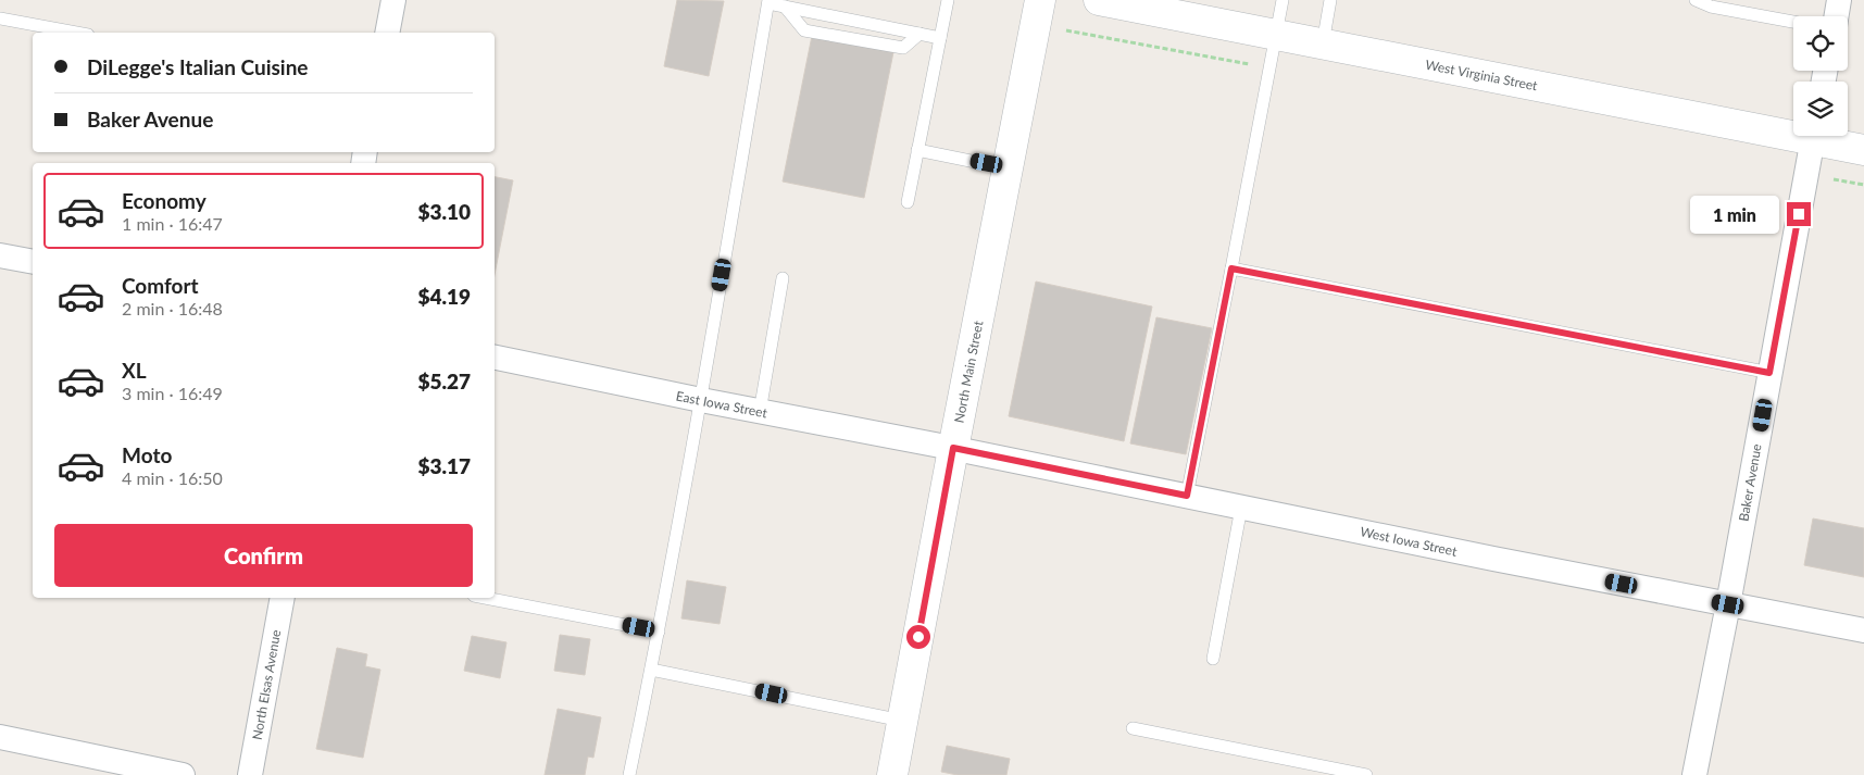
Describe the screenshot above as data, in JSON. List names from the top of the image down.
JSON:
{
  "streets": {
    "street": [
      "West Virginia Street",
      "North Main Street",
      "East Iowa Street",
      "Baker Avenue",
      "West Iowa Street",
      "North Elsas Avenue"
    ]
  },
  "crossings": [
    ["North Main Street", "East Iowa Street"],
    ["North Main Street", "West Iowa Street"],
    ["East Iowa Street", "West Iowa Street"],
    ["Baker Avenue", "West Iowa Street"]
  ],
  "page": {
    "banner": ["DiLegge's Italian Cuisine", "Baker Avenue"],
    "list": [
      {
        "name": "Economy",
        "note": "1 min · 16:47",
        "value": "$3.10"
      },
      {
        "name": "Comfort",
        "note": "2 min · 16:48",
        "value": "$4.19"
      },
      {
        "name": "XL",
        "note": "3 min · 16:49",
        "value": "$5.27"
      },
      {
        "name": "Moto",
        "note": "4 min · 16:50",
        "value": "$3.17"
      }
    ],
    "bubble": "1 min",
    "buttons": "Confirm"
  }
}
